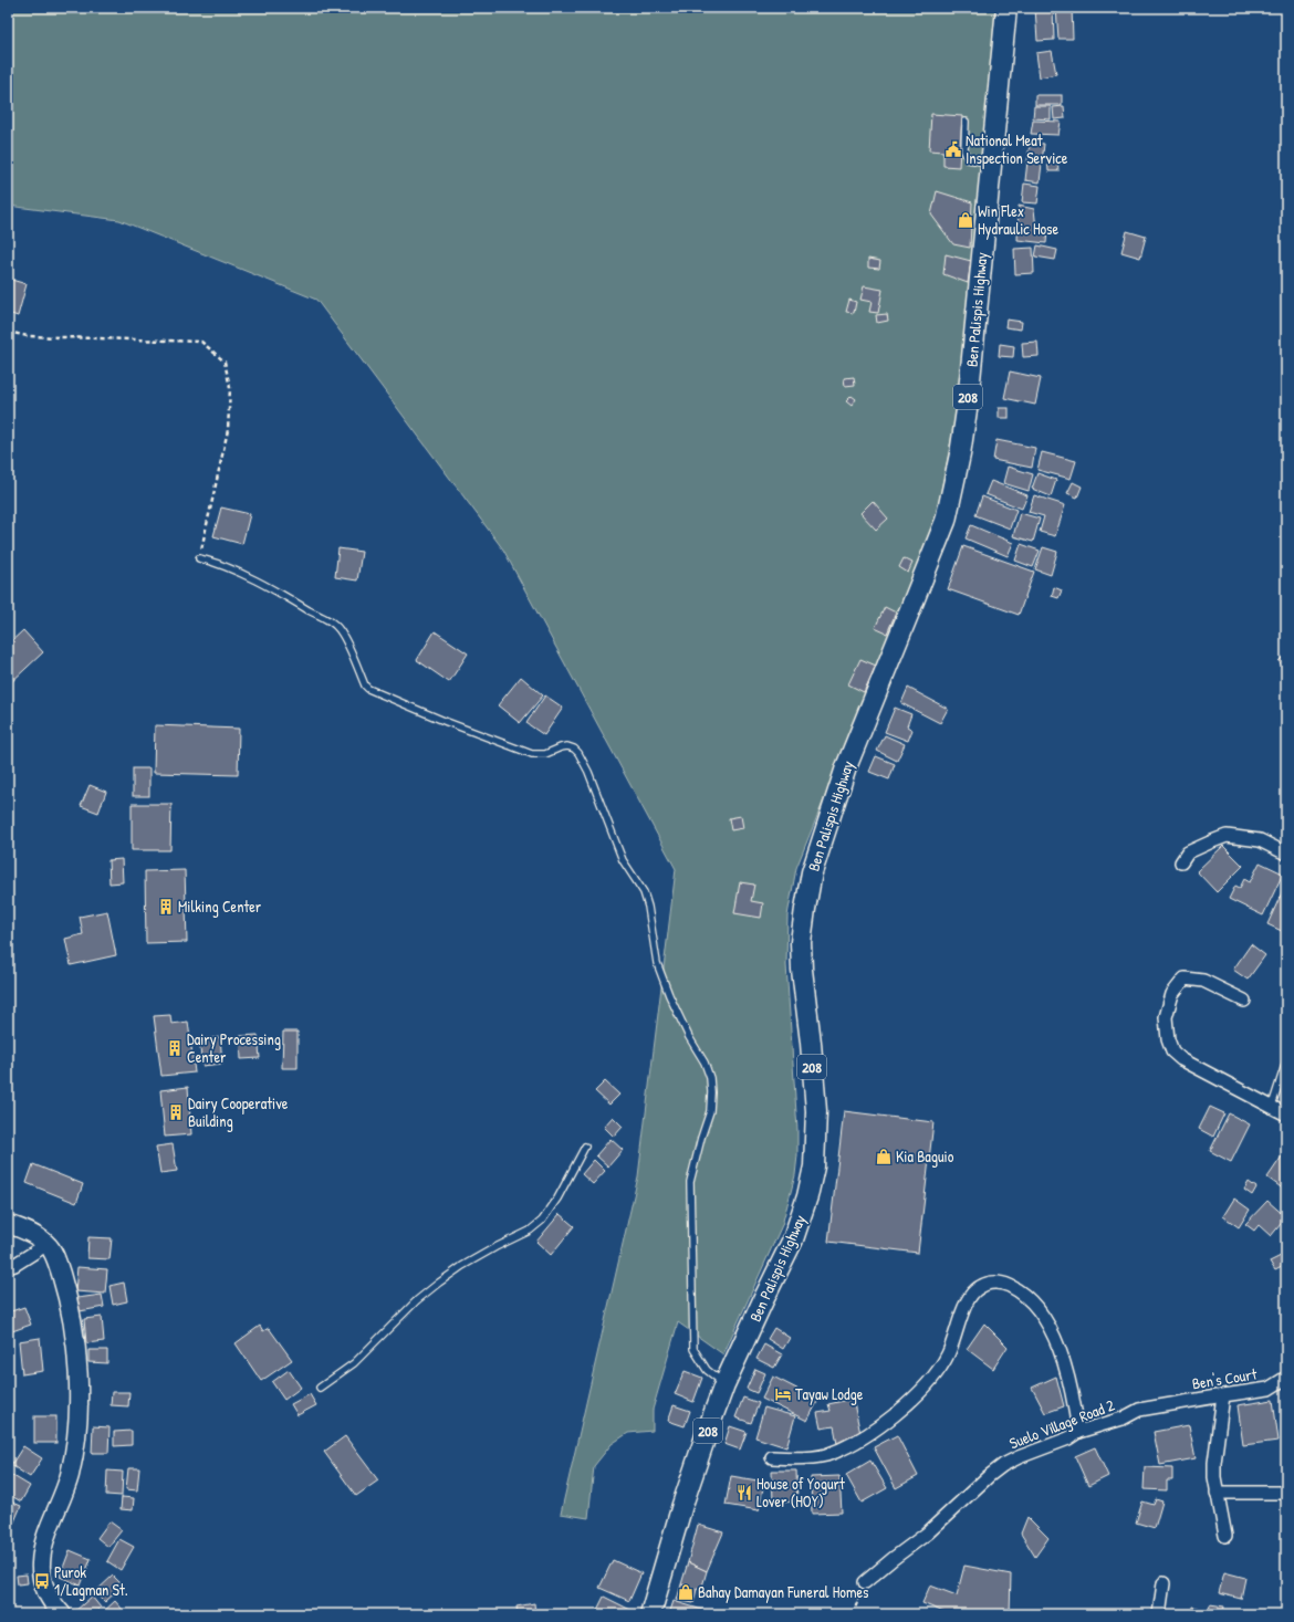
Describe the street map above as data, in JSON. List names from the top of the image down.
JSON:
{
  "streets": {
    "main road": ["Ben Palispis Highway", "208"],
    "street": ["Ben's Court", "Suelo Village Road 2"]
  },
  "crossings": [
    ["Ben's Court", "Suelo Village Road 2"]
  ],
  "places": {
    "public building": ["National Meat Inspection Service"],
    "shop": ["Win Flex Hydraulic Hose", "Kia Baguio", "Bahay Damayan Funeral Homes"],
    "building": ["Milking Center", "Dairy Processing Center", "Dairy Cooperative Building"],
    "hotel": ["Tayaw Lodge"],
    "restaurant": ["House of Yogurt Lover (HOY)"],
    "bus stop": ["Purok 1/Lagman St."]
  }
}
